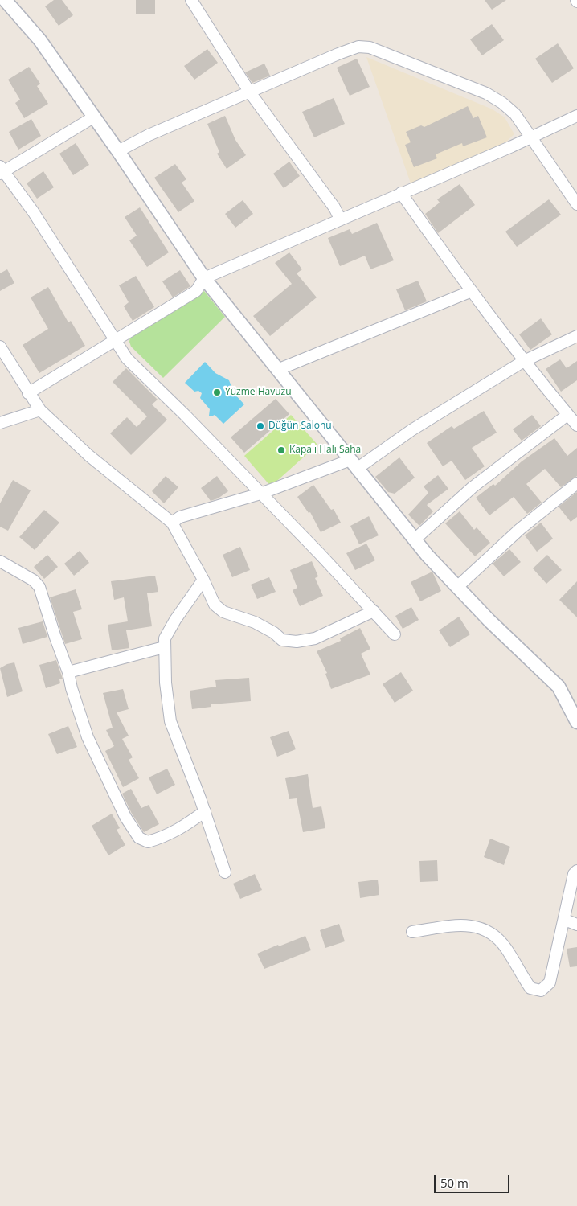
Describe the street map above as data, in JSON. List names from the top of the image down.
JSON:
{
  "places": ["Yüzme Havuzu", "Düğün Salonu", "Kapalı Halı Saha"],
  "scale_bar": "50 m"
}
